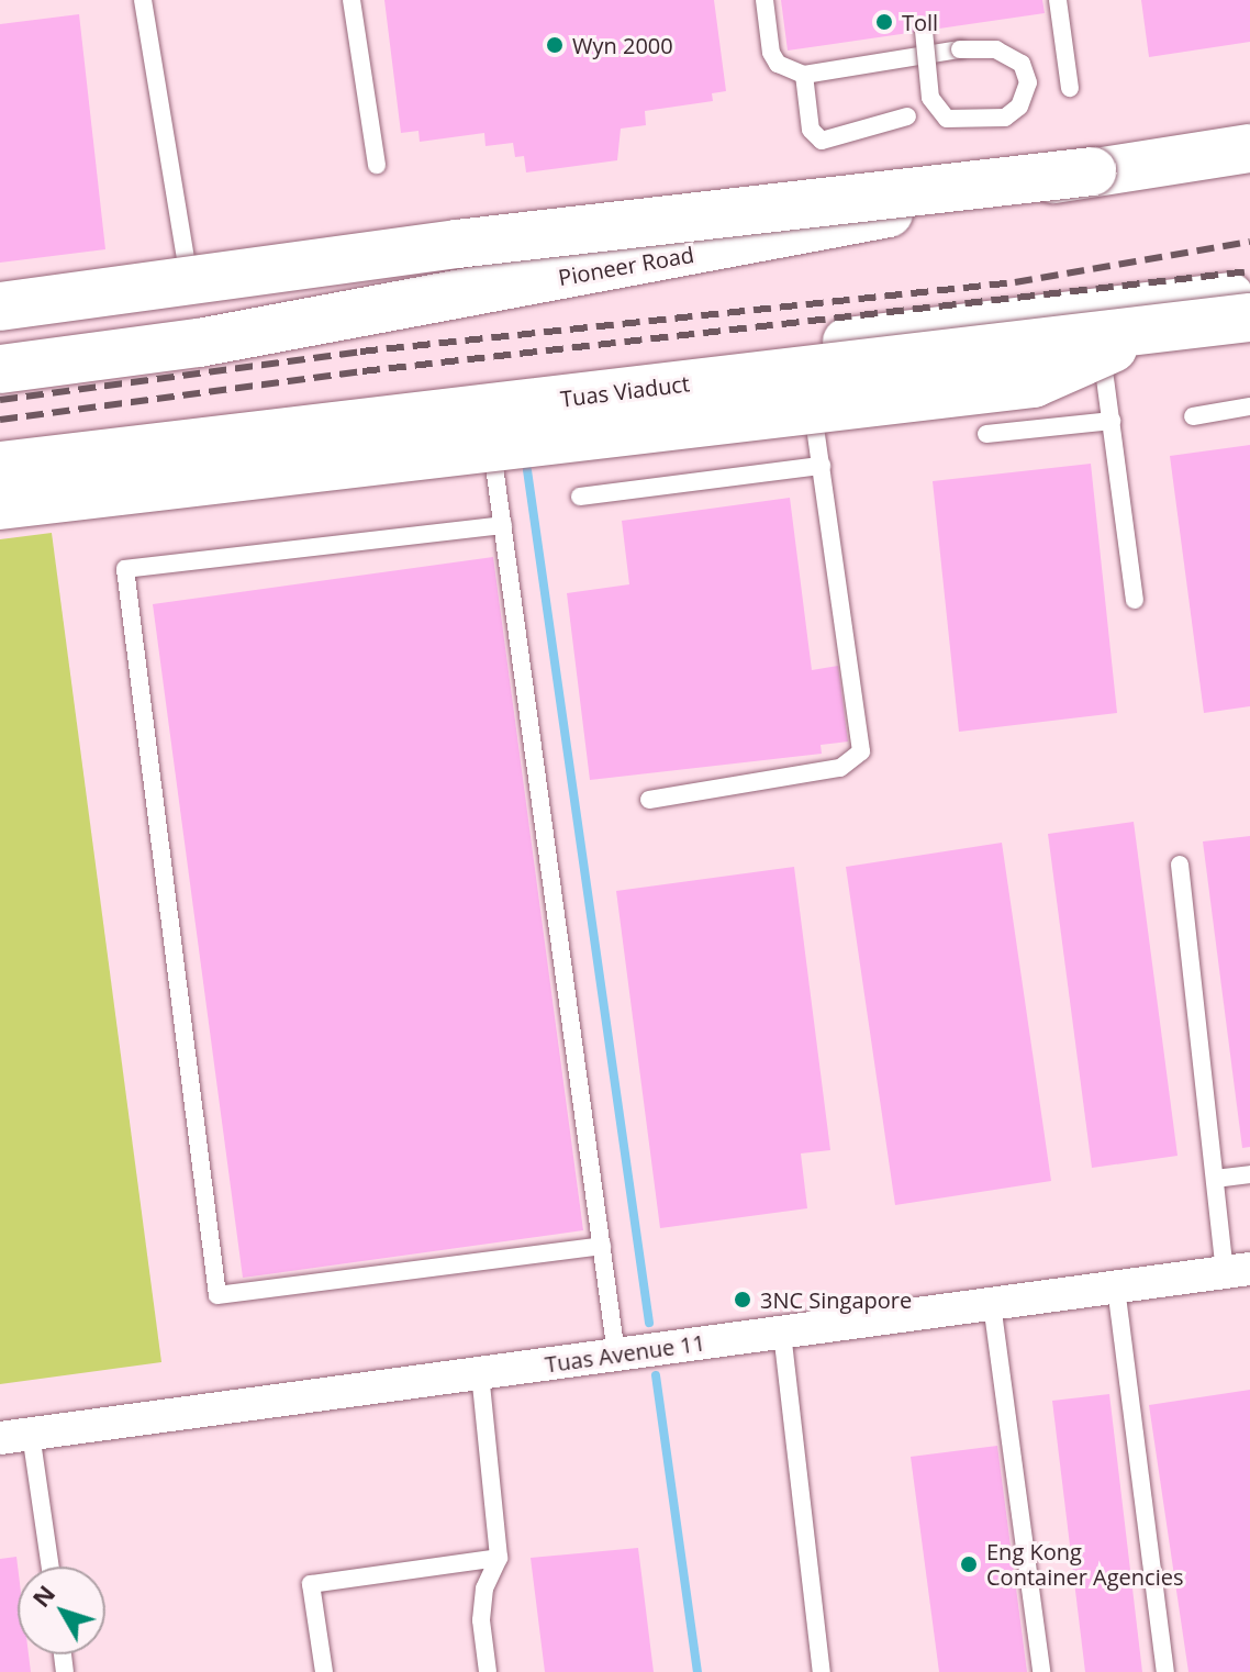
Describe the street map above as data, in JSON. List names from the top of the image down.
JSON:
{
  "streets": {
    "main road": ["Pioneer Road", "Tuas Viaduct"],
    "street": ["Tuas Avenue 11"]
  },
  "places": [
    "Toll",
    "Wyn 2000",
    "3NC Singapore",
    "Eng Kong Container Agencies"
  ],
  "north": "top left"
}
